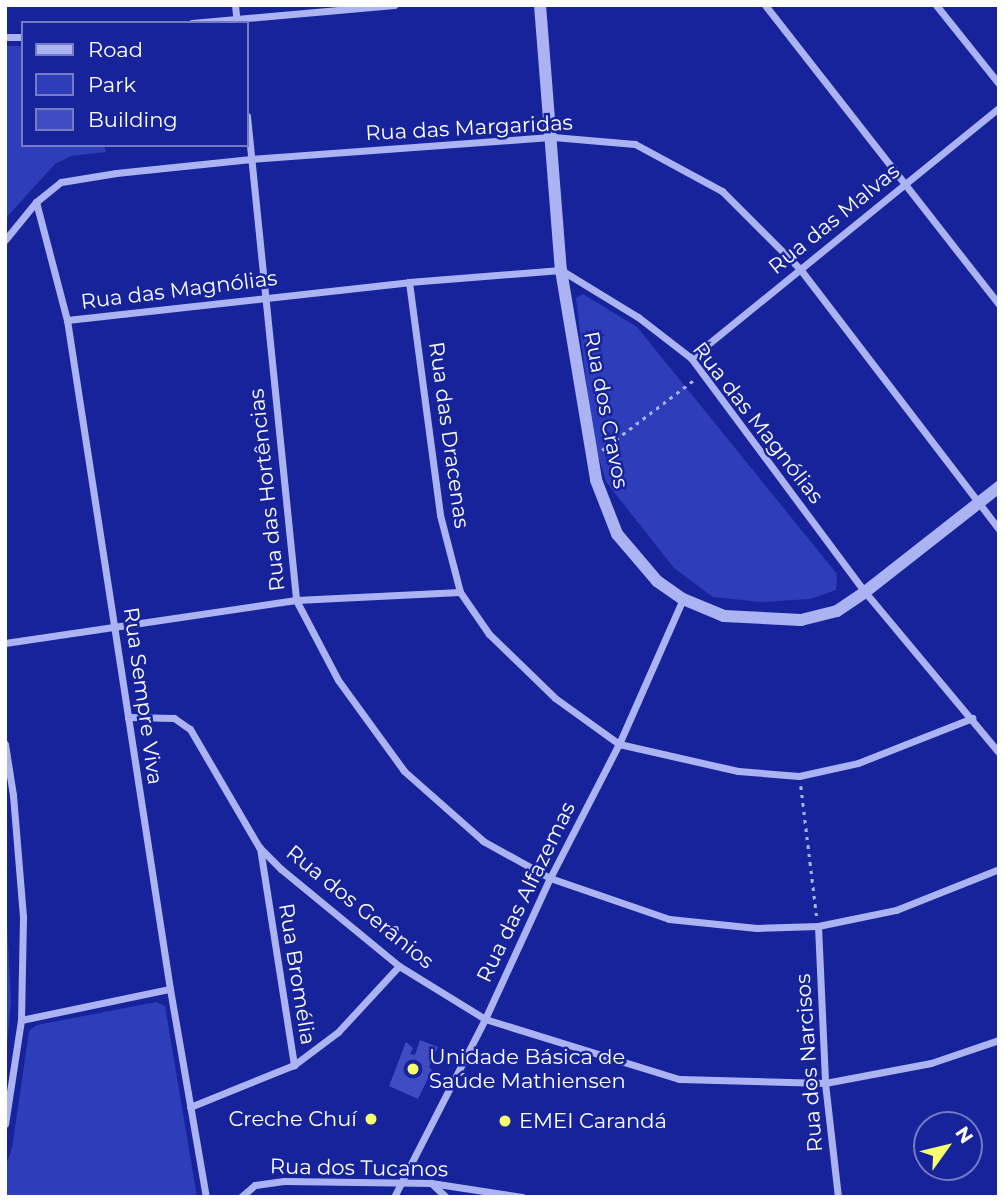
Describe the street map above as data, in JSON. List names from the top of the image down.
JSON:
{
  "streets": {
    "street": [
      "Rua das Margaridas",
      "Rua das Malvas",
      "Rua das Magnólias",
      "Rua dos Cravos",
      "Rua das Dracenas",
      "Rua das Hortências",
      "Rua Sempre Viva",
      "Rua das Alfazemas",
      "Rua dos Gerânios",
      "Rua Bromélia",
      "Rua dos Narcisos",
      "Rua dos Tucanos"
    ]
  },
  "crossings": [
    ["Rua das Margaridas", "Rua das Malvas"],
    ["Rua das Margaridas", "Rua dos Cravos"],
    ["Rua das Margaridas", "Rua das Hortências"],
    ["Rua das Margaridas", "Rua Sempre Viva"],
    ["Rua das Malvas", "Rua das Magnólias"],
    ["Rua das Magnólias", "Rua dos Cravos"],
    ["Rua das Magnólias", "Rua das Dracenas"],
    ["Rua das Magnólias", "Rua das Hortências"],
    ["Rua das Magnólias", "Rua Sempre Viva"],
    ["Rua dos Cravos", "Rua das Alfazemas"],
    ["Rua das Dracenas", "Rua das Alfazemas"],
    ["Rua das Hortências", "Rua das Alfazemas"],
    ["Rua das Hortências", "Rua dos Narcisos"],
    ["Rua Sempre Viva", "Rua dos Gerânios"],
    ["Rua das Alfazemas", "Rua dos Gerânios"],
    ["Rua das Alfazemas", "Rua dos Tucanos"],
    ["Rua dos Gerânios", "Rua Bromélia"],
    ["Rua dos Gerânios", "Rua dos Narcisos"]
  ],
  "places": ["Unidade Básica de Saúde Mathiensen", "Creche Chuí", "EMEI Carandá"],
  "legend": ["Road", "Park", "Building"],
  "north": "top right"
}
